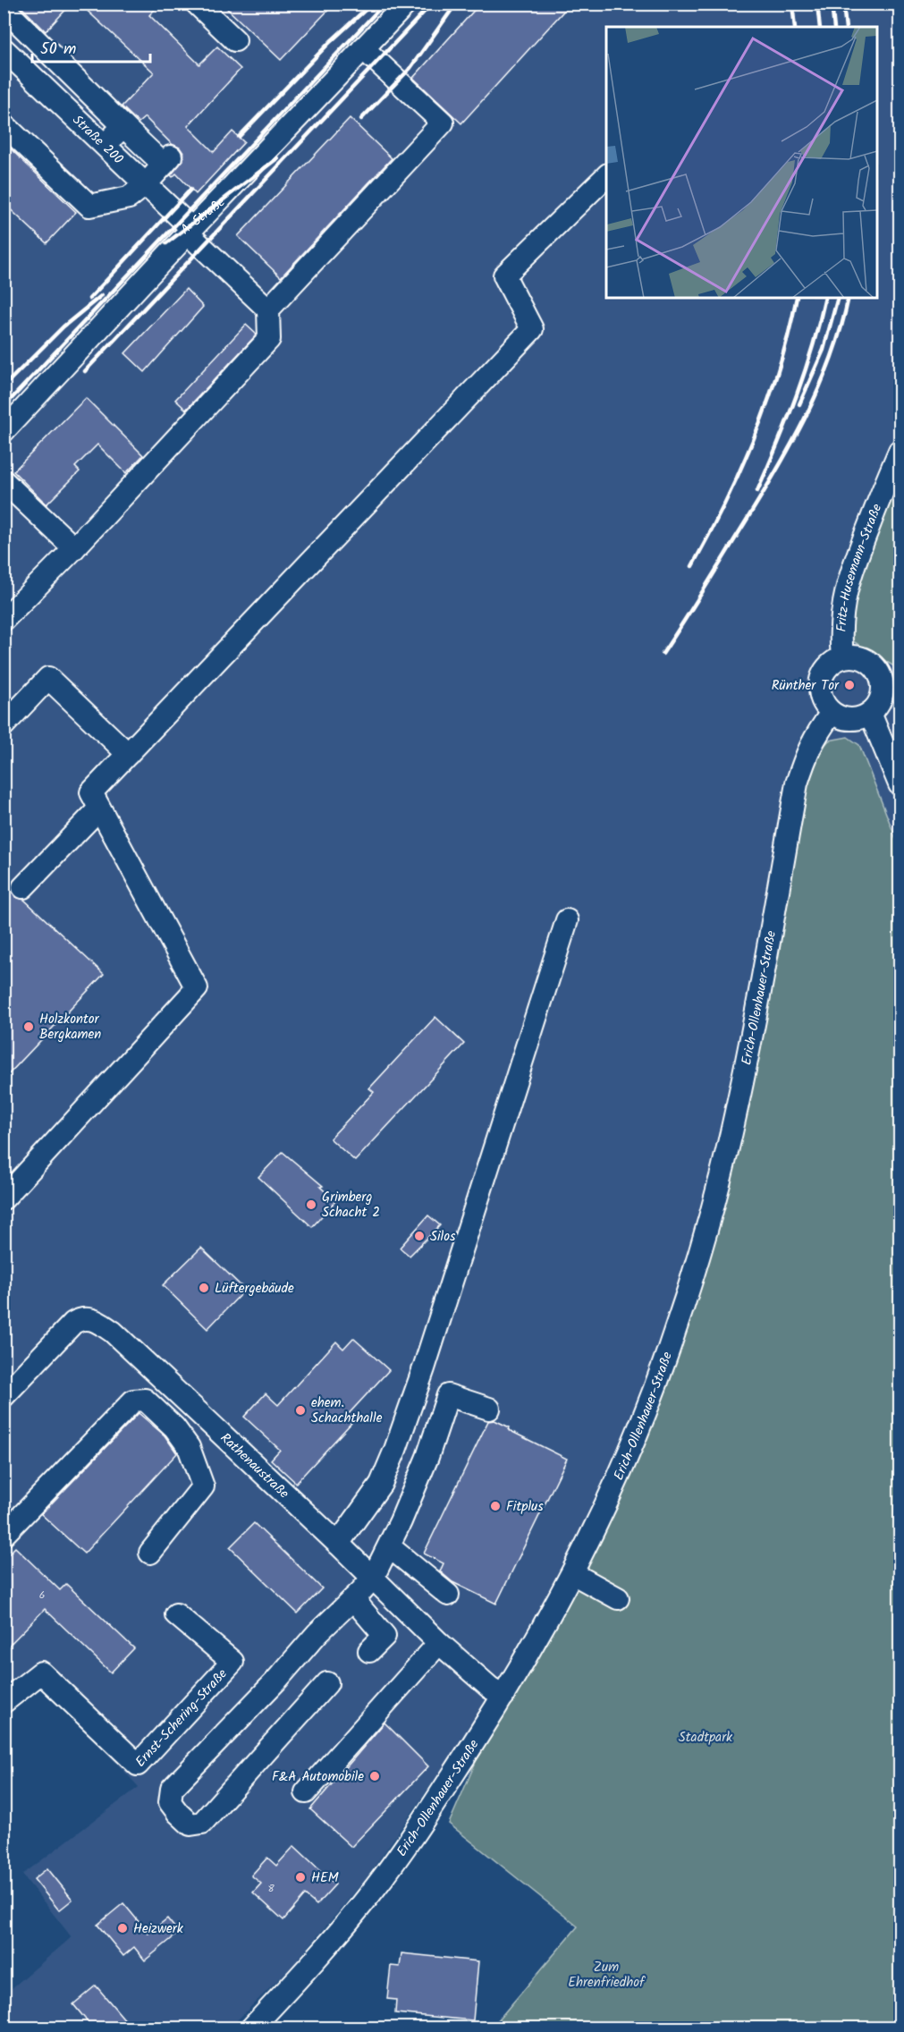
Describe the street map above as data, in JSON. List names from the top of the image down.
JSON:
{
  "streets": {
    "street": [
      "Straße 200",
      "A-Straße",
      "Fritz-Husemann-Straße",
      "Erich-Ollenhauer-Straße",
      "Rathenaustraße",
      "Ernst-Schering-Straße"
    ]
  },
  "crossings": [
    ["Straße 200", "A-Straße"],
    ["Fritz-Husemann-Straße", "Erich-Ollenhauer-Straße"],
    ["Erich-Ollenhauer-Straße", "Rathenaustraße"]
  ],
  "parks": ["Stadtpark", "Zum Ehrenfriedhof"],
  "places": [
    "Rünther Tor",
    "Holzkontor Bergkamen",
    "Grimberg Schacht 2",
    "Silos",
    "Lüftergebäude",
    "ehem. Schachthalle",
    "Fitplus",
    "F&A Automobile",
    "HEM",
    "Heizwerk"
  ],
  "house_numbers": ["6", "8"],
  "scale_bar": "50 m"
}
